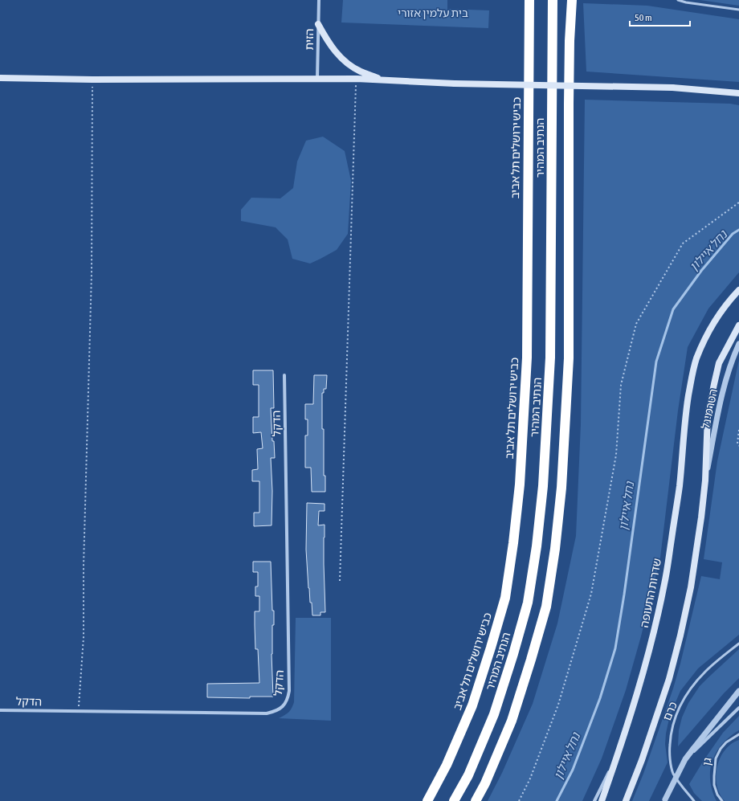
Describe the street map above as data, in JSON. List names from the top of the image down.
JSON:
{
  "streets": {
    "highway": ["כביש ירושלים תל אביב", "הנתיב המהיר"],
    "main road": ["שדרות התעופה"],
    "street": ["הזית", "הטרמינל", "הדקל"],
    "lane": ["כרם", "גן"]
  },
  "water": ["נחל איילון"],
  "parks": ["בית עלמין אזורי"],
  "scale_bar": "50 m"
}
